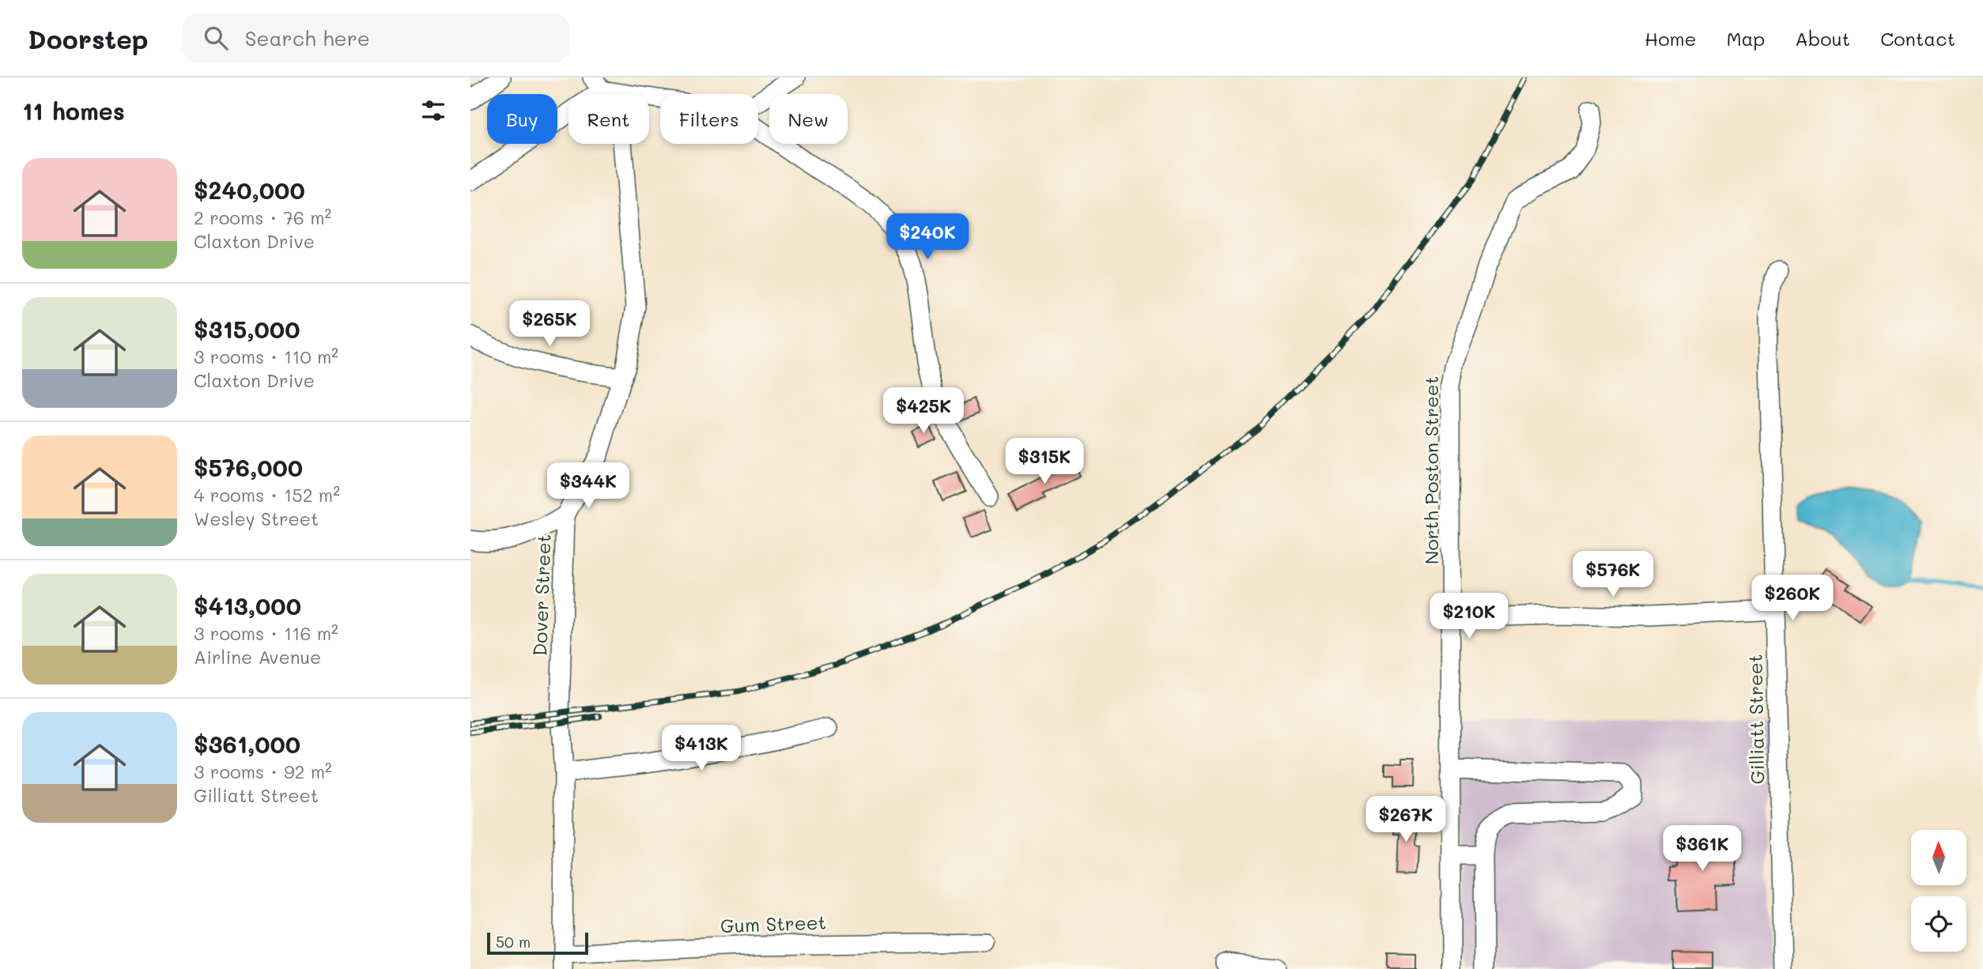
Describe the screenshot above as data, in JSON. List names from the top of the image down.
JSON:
{
  "streets": {
    "street": [
      "North Poston Street",
      "Dover Street",
      "Gilliatt Street",
      "Gum Street"
    ]
  },
  "crossings": [
    ["Dover Street", "Gum Street"]
  ],
  "scale_bar": "50 m",
  "north": "top",
  "page": {
    "header": "Doorstep",
    "search": "Search here",
    "nav": [
      "Home",
      "Map",
      "About",
      "Contact"
    ],
    "heading": "11 homes",
    "chip": [
      "Buy",
      "Rent",
      "Filters",
      "New"
    ],
    "list": [
      {
        "name": "$240,000",
        "note": "2 rooms · 76 m² · Claxton Drive"
      },
      {
        "name": "$315,000",
        "note": "3 rooms · 110 m² · Claxton Drive"
      },
      {
        "name": "$576,000",
        "note": "4 rooms · 152 m² · Wesley Street"
      },
      {
        "name": "$413,000",
        "note": "3 rooms · 116 m² · Airline Avenue"
      },
      {
        "name": "$361,000",
        "note": "3 rooms · 92 m² · Gilliatt Street"
      }
    ],
    "price": [
      "$240K",
      "$265K",
      "$425K",
      "$315K",
      "$344K",
      "$576K",
      "$260K",
      "$210K",
      "$413K",
      "$267K",
      "$361K"
    ],
    "scale": "50 m"
  }
}
